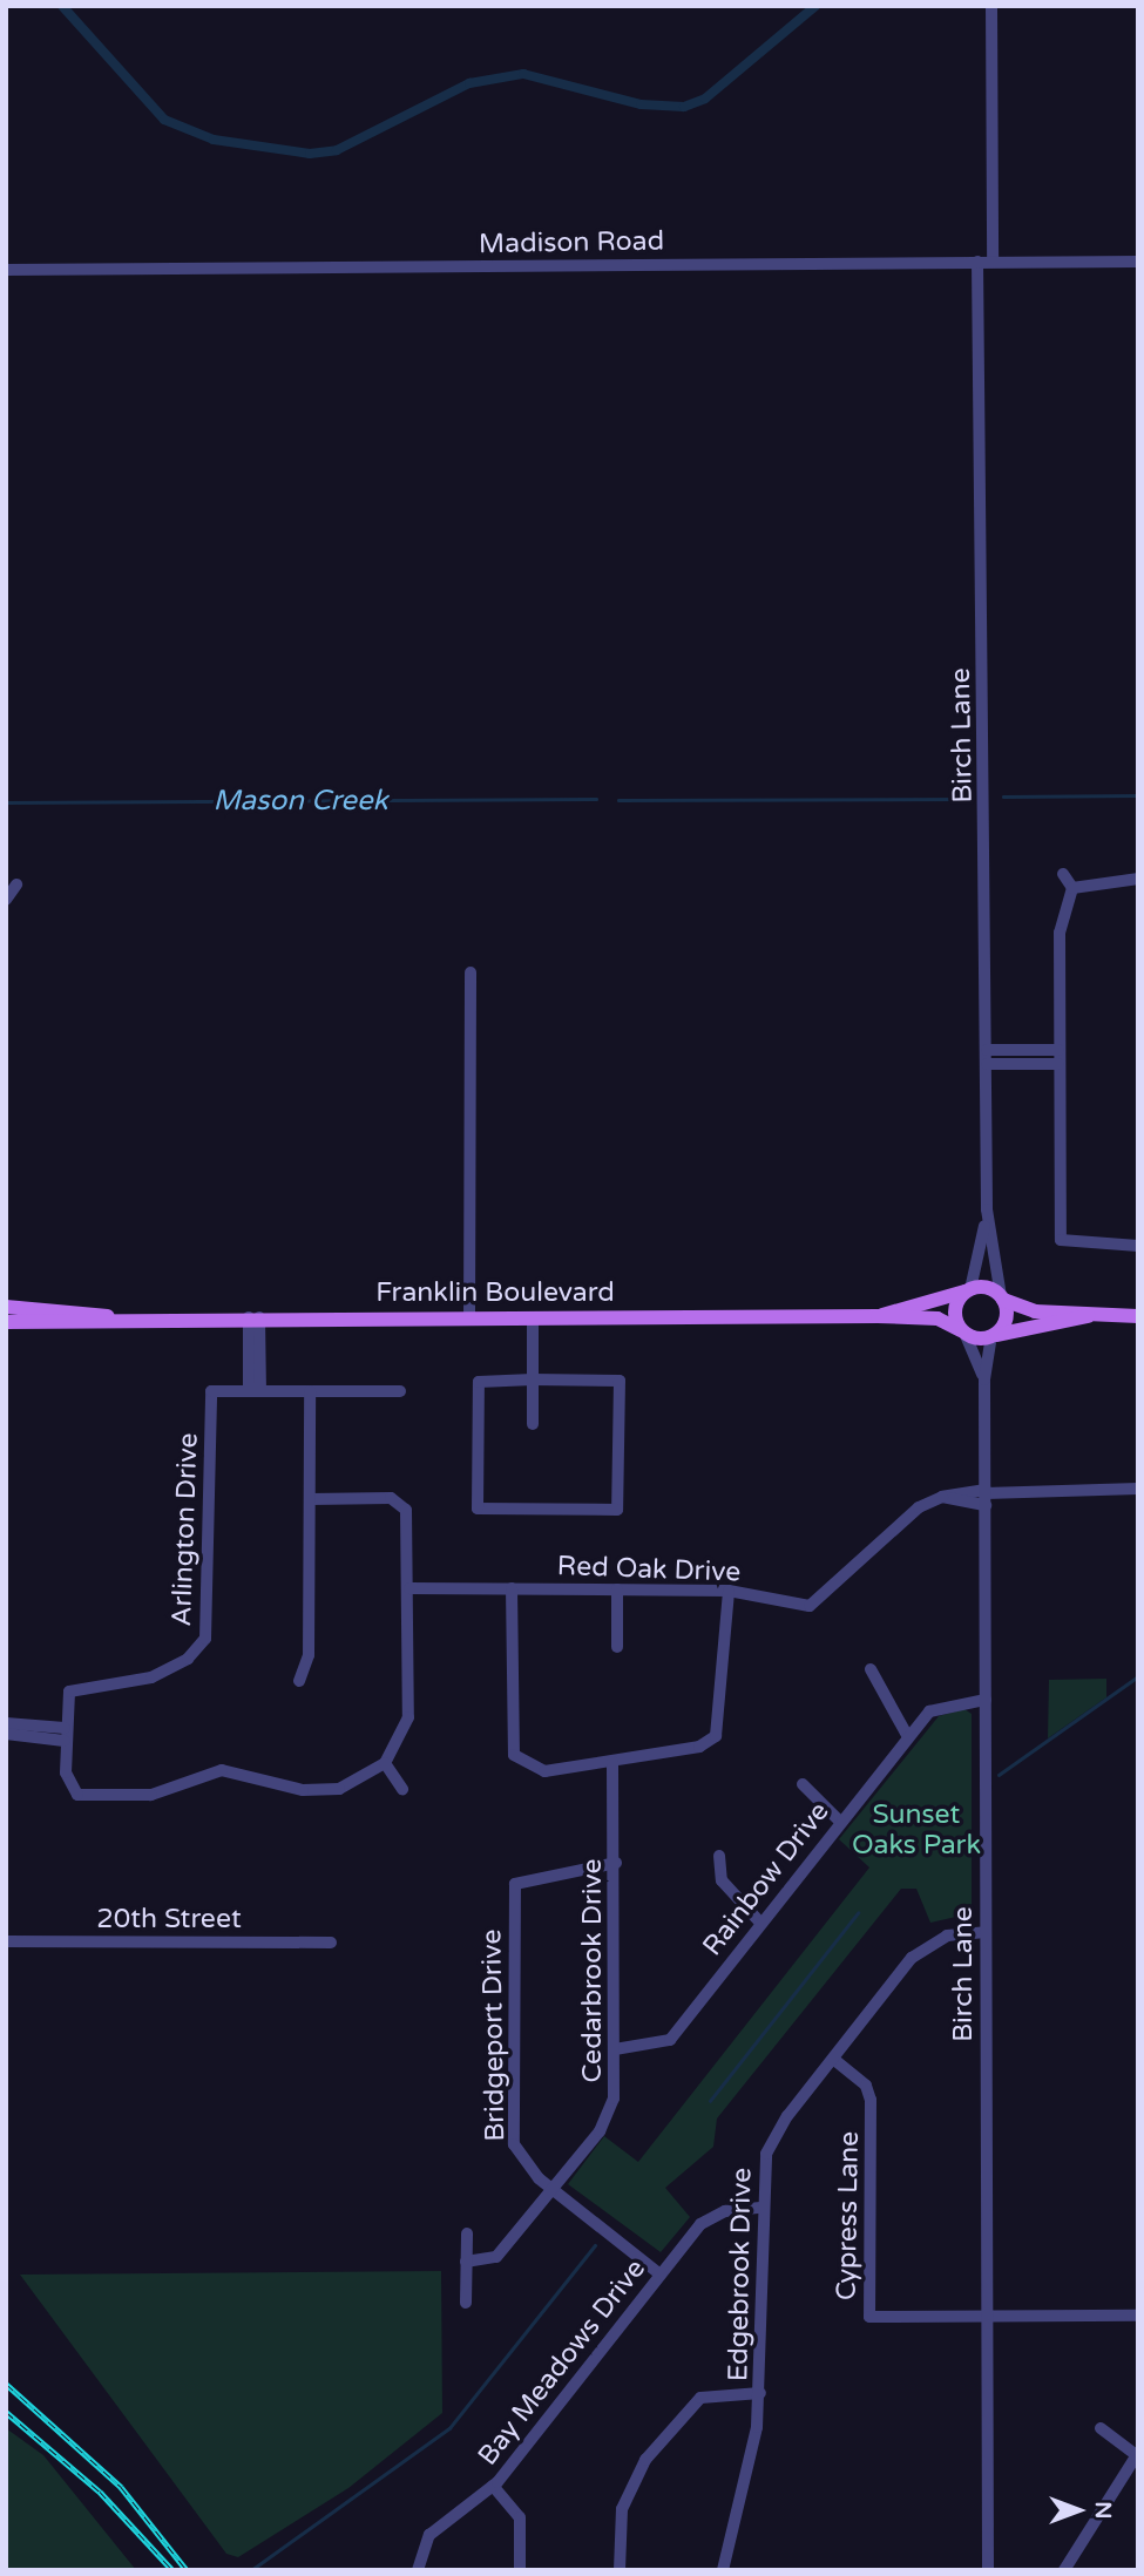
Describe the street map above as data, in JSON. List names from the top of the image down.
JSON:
{
  "streets": {
    "main road": ["Franklin Boulevard"],
    "street": [
      "Madison Road",
      "Birch Lane",
      "Arlington Drive",
      "Red Oak Drive",
      "Rainbow Drive",
      "20th Street",
      "Cedarbrook Drive",
      "Bridgeport Drive",
      "Cypress Lane",
      "Edgebrook Drive",
      "Bay Meadows Drive"
    ]
  },
  "crossings": [
    ["Madison Road", "Birch Lane"],
    ["Birch Lane", "Franklin Boulevard"],
    ["Birch Lane", "Red Oak Drive"],
    ["Birch Lane", "Rainbow Drive"],
    ["Birch Lane", "Cypress Lane"],
    ["Birch Lane", "Edgebrook Drive"],
    ["Rainbow Drive", "Cedarbrook Drive"],
    ["Cedarbrook Drive", "Bridgeport Drive"],
    ["Bridgeport Drive", "Bay Meadows Drive"],
    ["Cypress Lane", "Edgebrook Drive"],
    ["Edgebrook Drive", "Bay Meadows Drive"]
  ],
  "water": ["Mason Creek"],
  "parks": ["Sunset Oaks Park"],
  "north": "right"
}
